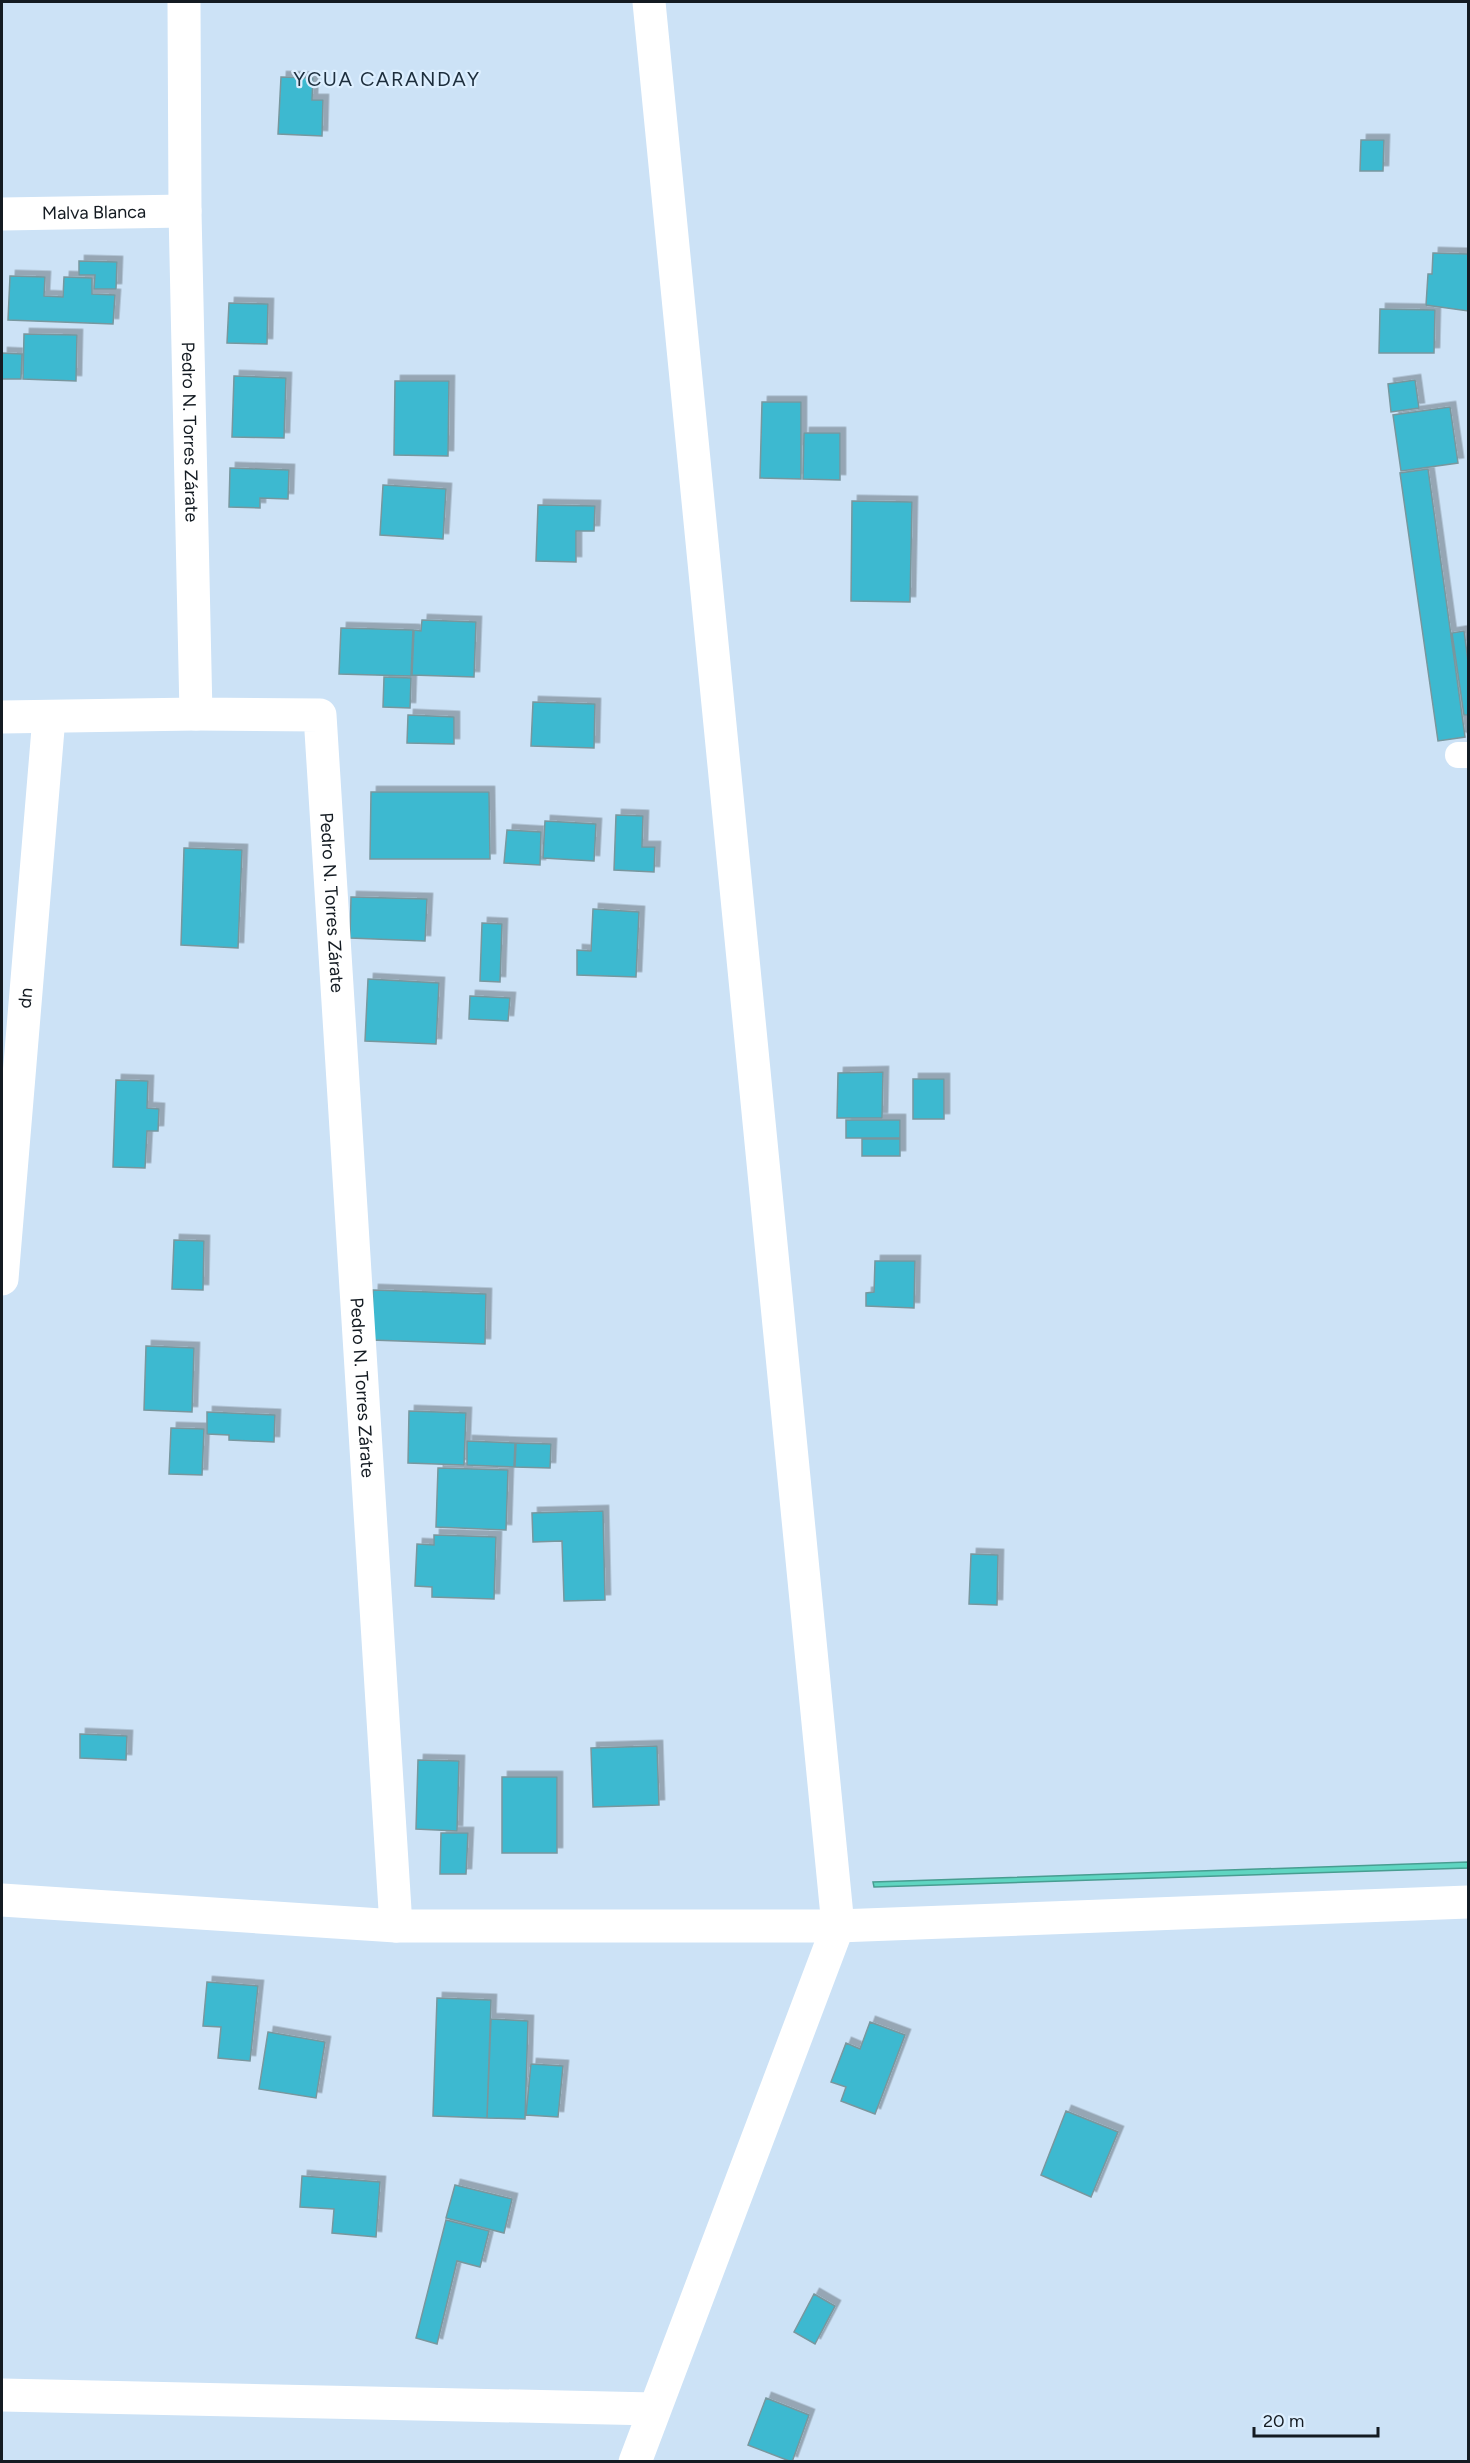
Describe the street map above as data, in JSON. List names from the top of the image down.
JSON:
{
  "streets": {
    "street": ["Malva Blanca", "Pedro N. Torres Zárate", "dn"]
  },
  "crossings": [
    ["Malva Blanca", "Pedro N. Torres Zárate"]
  ],
  "districts": ["YCUA CARANDAY"],
  "scale_bar": "20 m"
}
